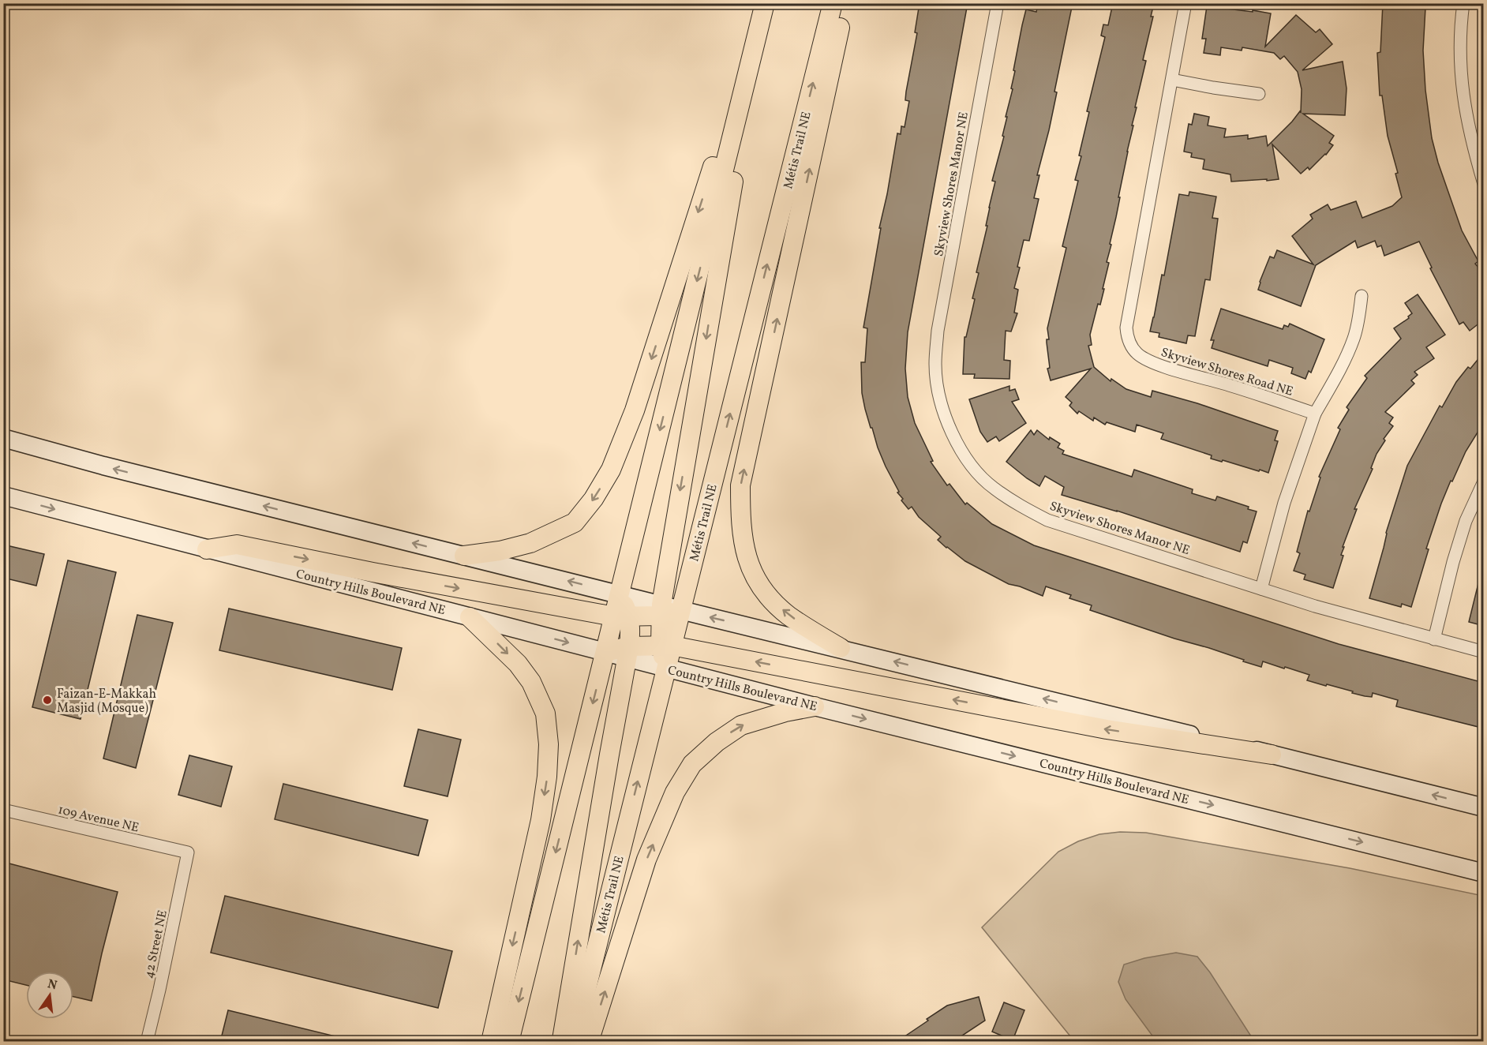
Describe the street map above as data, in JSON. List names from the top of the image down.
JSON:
{
  "streets": {
    "main road": ["Métis Trail NE", "Country Hills Boulevard NE"],
    "street": [
      "Skyview Shores Manor NE",
      "Skyview Shores Road NE",
      "109 Avenue NE",
      "42 Street NE"
    ]
  },
  "crossings": [
    ["Métis Trail NE", "Country Hills Boulevard NE"],
    ["109 Avenue NE", "42 Street NE"]
  ],
  "places": ["Faizan-E-Makkah Masjid (Mosque)"],
  "north": "top"
}
